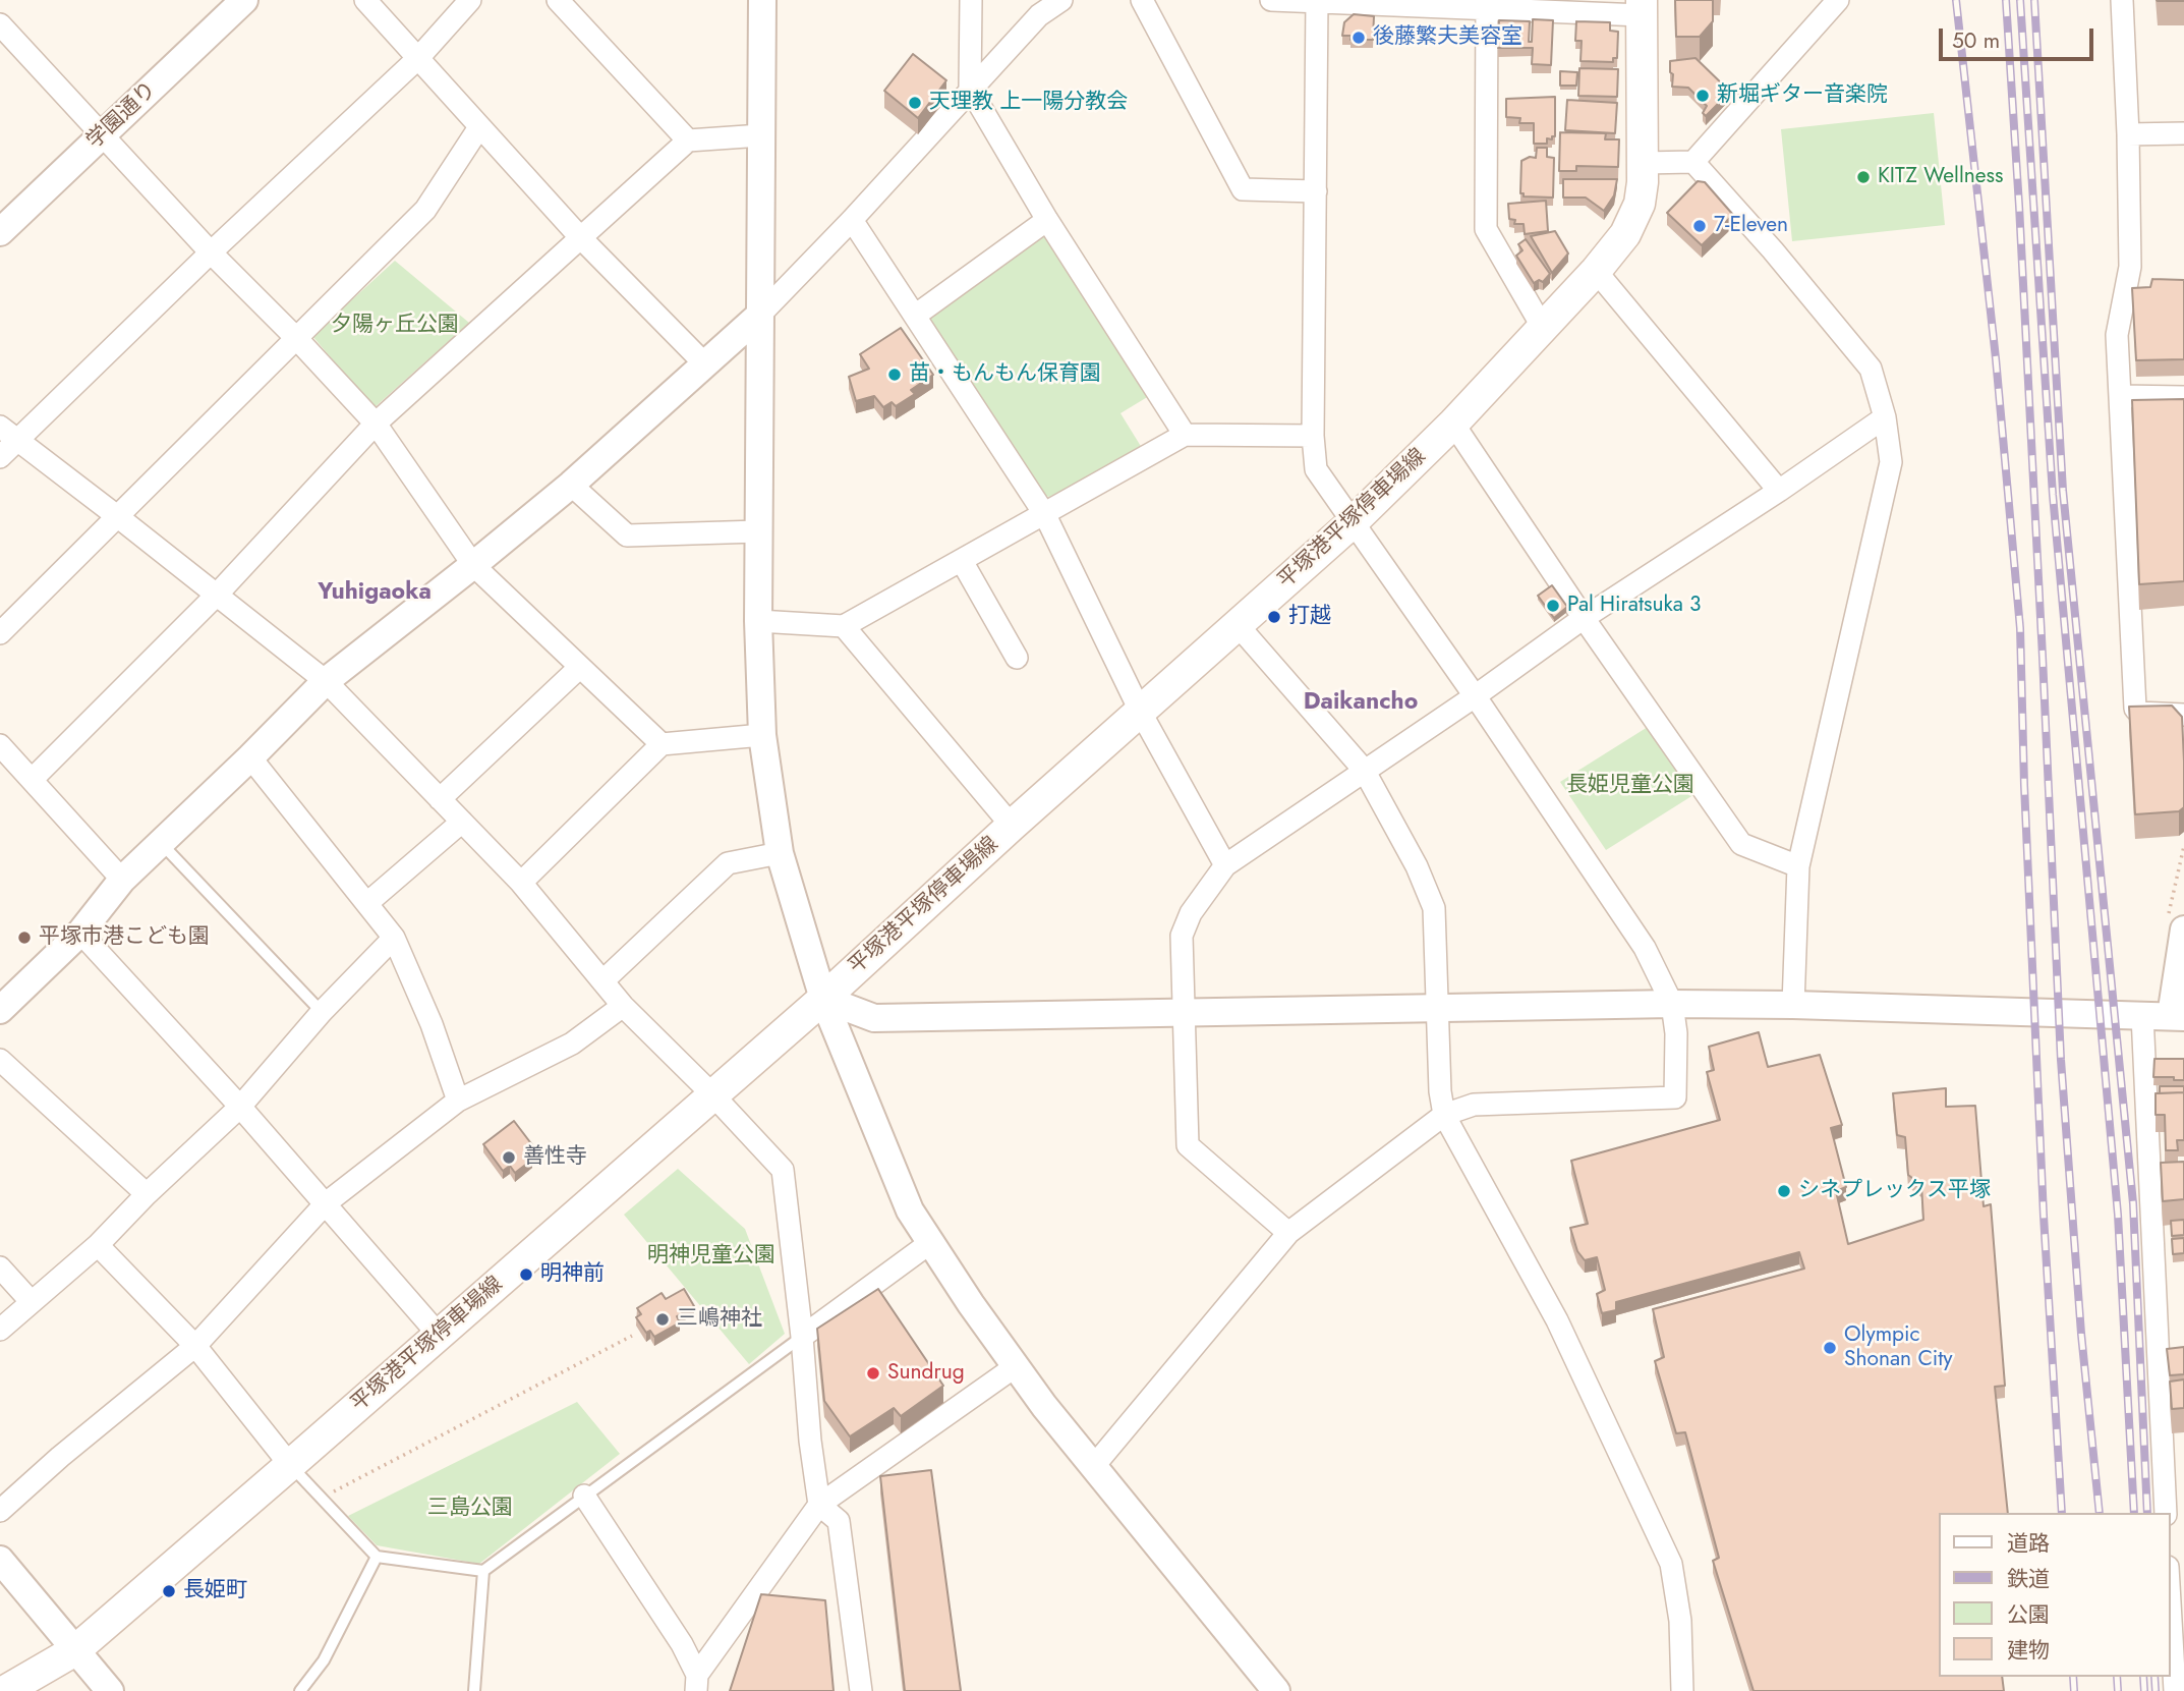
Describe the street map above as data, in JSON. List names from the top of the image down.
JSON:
{
  "streets": {
    "main road": ["平塚港平塚停車場線"],
    "street": ["学園通り"]
  },
  "districts": ["Yuhigaoka", "Daikancho"],
  "parks": [
    "夕陽ヶ丘公園",
    "長姫児童公園",
    "明神児童公園",
    "三島公園"
  ],
  "places": [
    "後藤繁夫美容室",
    "新堀ギター音楽院",
    "天理教 上一陽分教会",
    "KITZ Wellness",
    "7-Eleven",
    "苗・もんもん保育園",
    "Pal Hiratsuka 3",
    "打越",
    "平塚市港こども園",
    "善性寺",
    "シネプレックス平塚",
    "明神前",
    "三嶋神社",
    "Olympic Shonan City",
    "Sundrug",
    "長姫町"
  ],
  "legend": [
    "道路",
    "鉄道",
    "公園",
    "建物"
  ],
  "scale_bar": "50 m"
}
